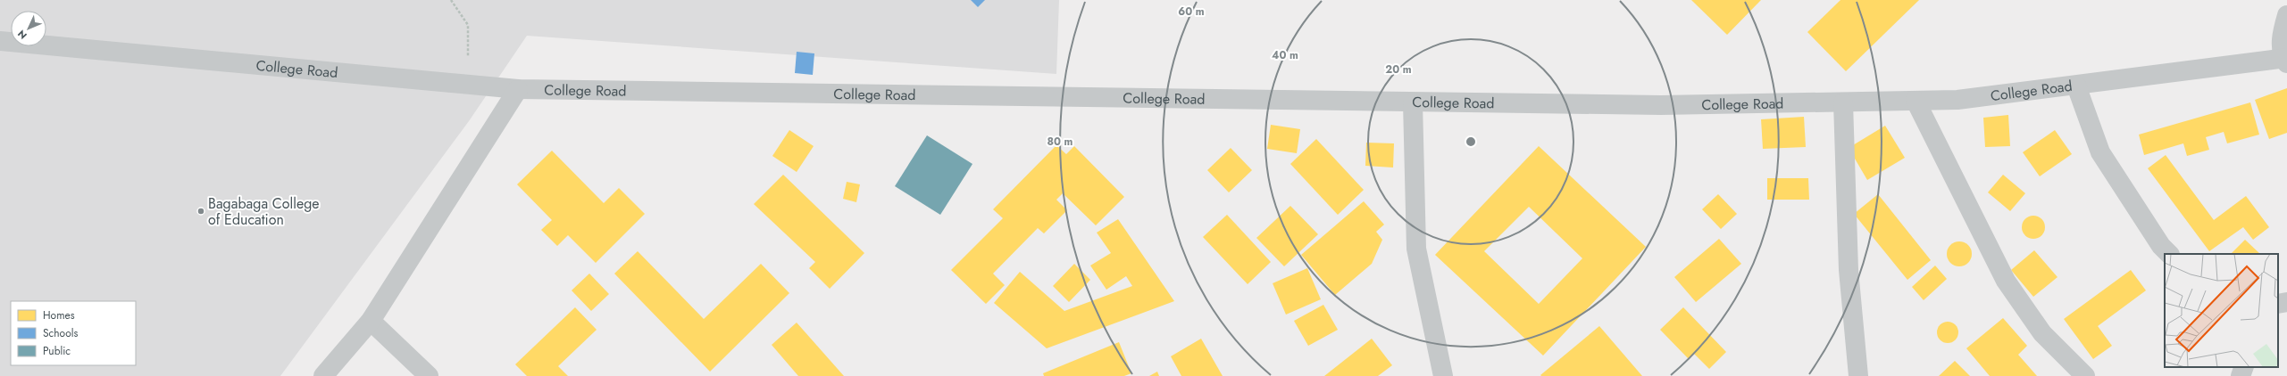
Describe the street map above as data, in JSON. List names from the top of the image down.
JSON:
{
  "streets": {
    "street": ["College Road"]
  },
  "places": ["Bagabaga College of Education"],
  "legend": ["Homes", "Schools", "Public"],
  "north": "bottom left",
  "rings": [
    "60 m",
    "40 m",
    "20 m",
    "80 m"
  ]
}
